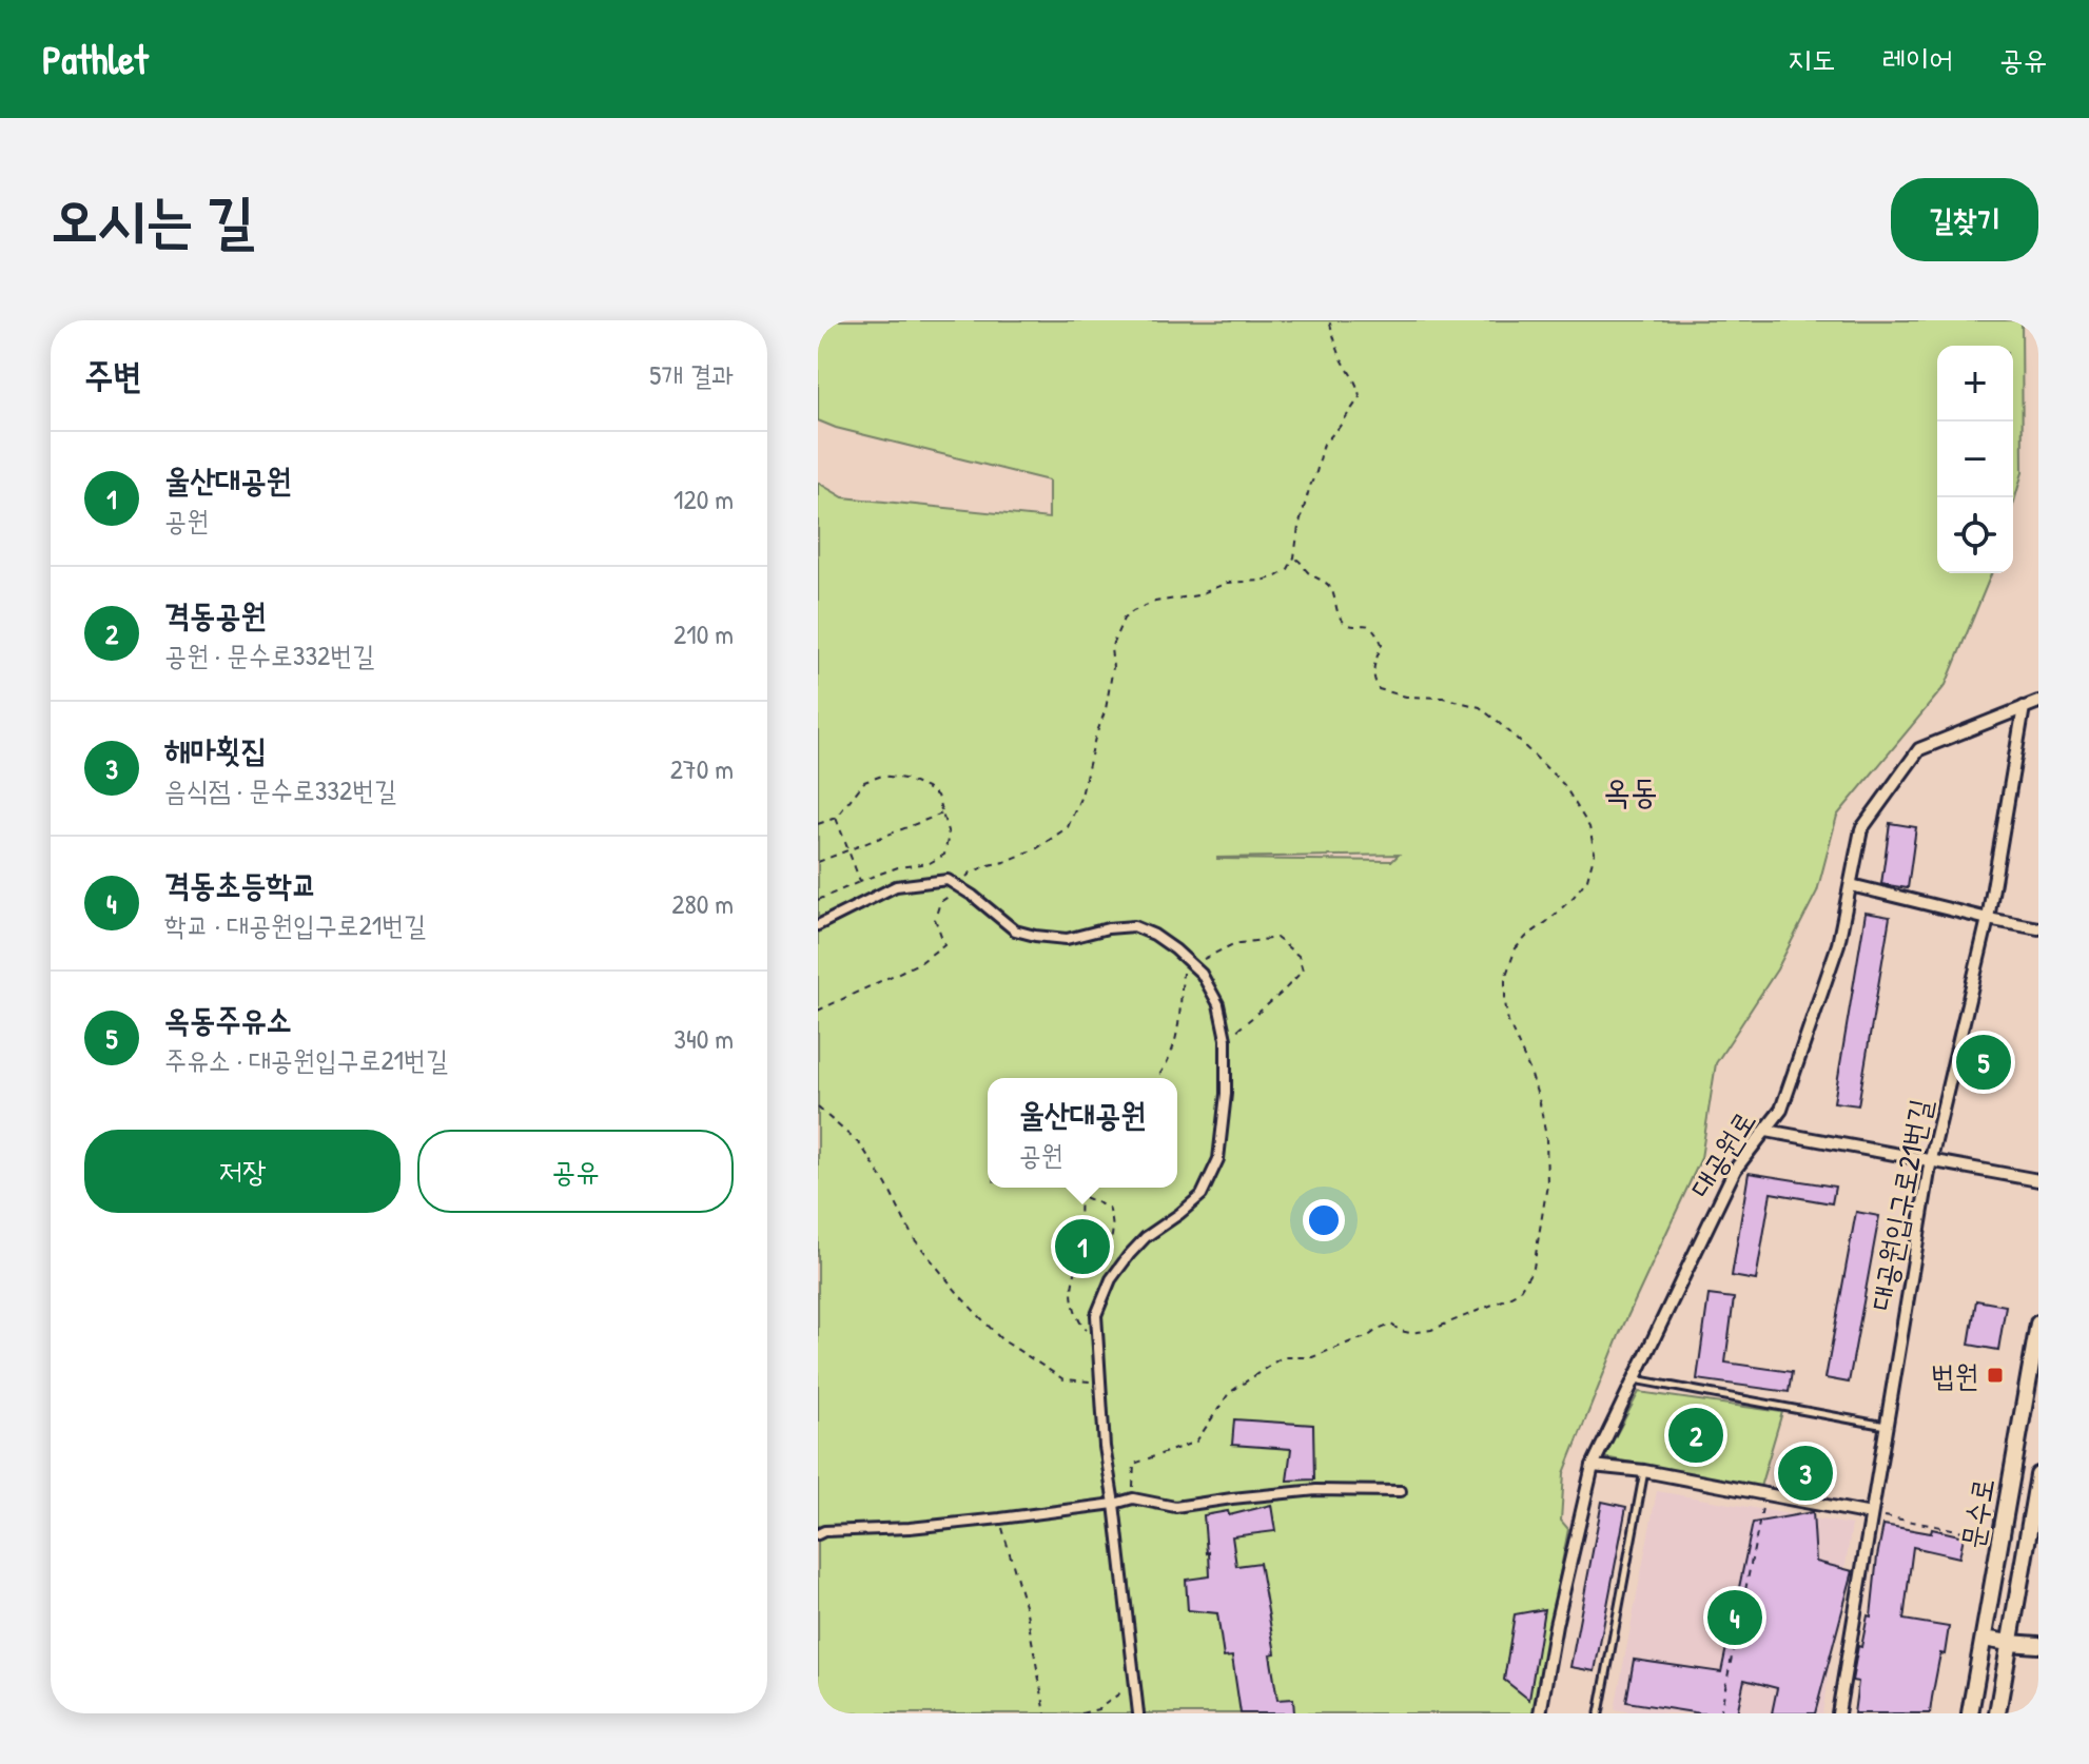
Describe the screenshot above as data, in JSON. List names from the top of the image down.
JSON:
{
  "streets": {
    "main road": ["문수로"],
    "street": ["대공원로", "대공원입구로21번길"]
  },
  "crossings": [
    ["대공원로", "대공원입구로21번길"]
  ],
  "districts": ["옥동"],
  "places": {
    "transit": ["법원"]
  },
  "page": {
    "header": "Pathlet",
    "nav": ["지도", "레이어", "공유"],
    "buttons": [
      "길찾기",
      ["저장", "공유"]
    ],
    "title": "오시는 길",
    "heading": ["주변", "5개 결과"],
    "map_buttons": ["+", "−"],
    "list": [
      {
        "mark": "1",
        "name": "울산대공원",
        "note": "공원",
        "value": "120 m"
      },
      {
        "mark": "2",
        "name": "격동공원",
        "note": "공원 · 문수로332번길",
        "value": "210 m"
      },
      {
        "mark": "3",
        "name": "해마횟집",
        "note": "음식점 · 문수로332번길",
        "value": "270 m"
      },
      {
        "mark": "4",
        "name": "격동초등학교",
        "note": "학교 · 대공원입구로21번길",
        "value": "280 m"
      },
      {
        "mark": "5",
        "name": "옥동주유소",
        "note": "주유소 · 대공원입구로21번길",
        "value": "340 m"
      }
    ],
    "pins": [
      "5",
      "1",
      "2",
      "3",
      "4"
    ],
    "popup": ["울산대공원", "공원"]
  }
}
